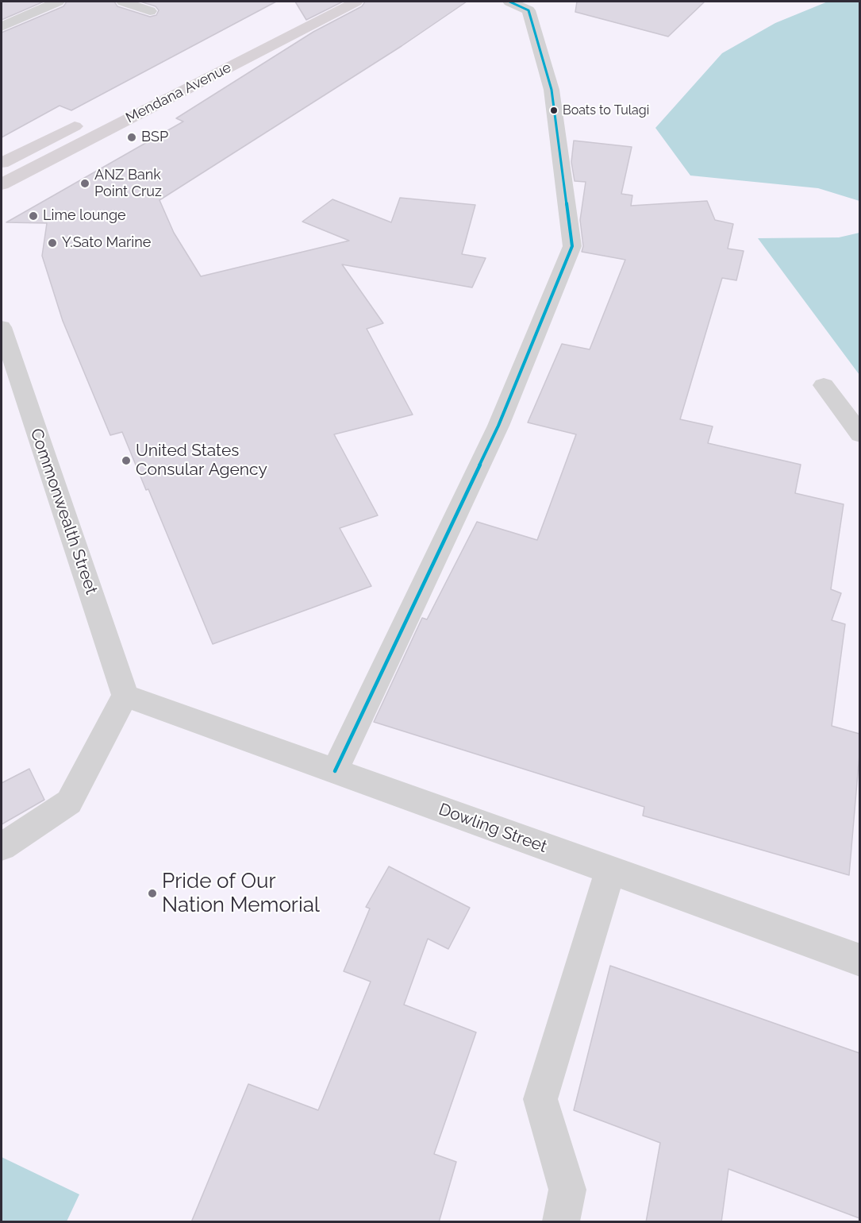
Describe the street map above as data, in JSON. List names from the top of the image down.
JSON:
{
  "streets": {
    "main road": ["Mendana Avenue"],
    "street": ["Commonwealth Street", "Dowling Street"]
  },
  "crossings": [
    ["Commonwealth Street", "Dowling Street"]
  ],
  "places": [
    "Boats to Tulagi",
    "BSP",
    "ANZ Bank Point Cruz",
    "Lime lounge",
    "Y.Sato Marine",
    "United States Consular Agency",
    "Pride of Our Nation Memorial"
  ]
}
